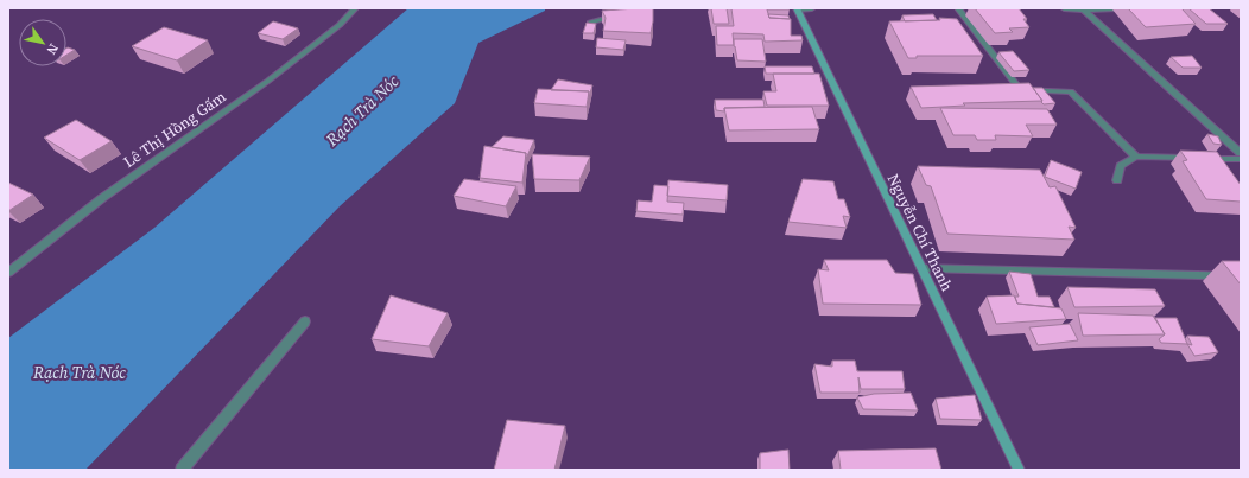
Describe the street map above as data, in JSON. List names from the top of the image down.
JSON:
{
  "streets": {
    "main road": ["Nguyễn Chí Thanh"],
    "street": ["Lê Thị Hồng Gấm"]
  },
  "water": ["Rạch Trà Nóc"],
  "north": "bottom right"
}
